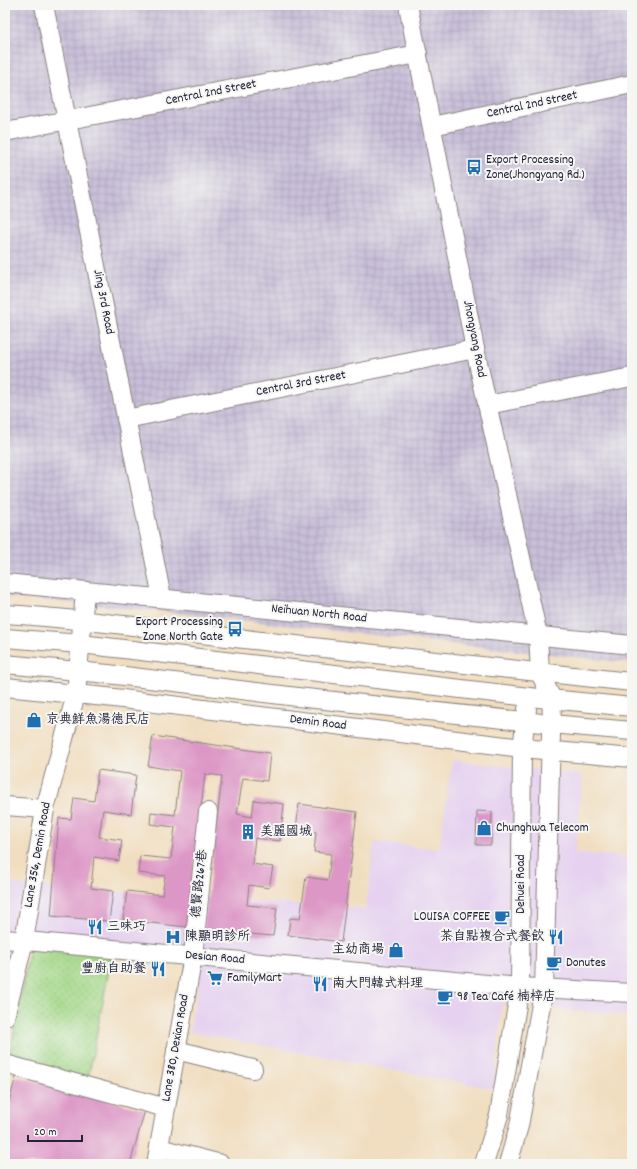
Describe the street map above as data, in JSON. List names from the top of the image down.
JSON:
{
  "streets": {
    "street": [
      "Central 2nd Street",
      "Jing 3rd Road",
      "Jhongyang Road",
      "Central 3rd Street",
      "Neihuan North Road",
      "Demin Road",
      "Lane 356, Demin Road",
      "德賢路267巷",
      "Dehuei Road",
      "Desian Road",
      "Lane 380, Dexian Road"
    ]
  },
  "crossings": [
    ["Central 2nd Street", "Jing 3rd Road"],
    ["Central 2nd Street", "Jhongyang Road"],
    ["Jing 3rd Road", "Central 3rd Street"],
    ["Jing 3rd Road", "Neihuan North Road"],
    ["Jhongyang Road", "Central 3rd Street"],
    ["Jhongyang Road", "Neihuan North Road"],
    ["Jhongyang Road", "Dehuei Road"],
    ["Neihuan North Road", "Lane 356, Demin Road"],
    ["Demin Road", "Lane 356, Demin Road"],
    ["Demin Road", "Dehuei Road"],
    ["Lane 356, Demin Road", "Desian Road"],
    ["德賢路267巷", "Desian Road"],
    ["德賢路267巷", "Lane 380, Dexian Road"],
    ["Dehuei Road", "Desian Road"],
    ["Desian Road", "Lane 380, Dexian Road"]
  ],
  "places": {
    "bus stop": ["Export Processing Zone(Jhongyang Rd.)", "Export Processing Zone North Gate"],
    "shop": ["京典鮮魚湯德民店", "Chunghwa Telecom", "主幼商場"],
    "building": ["美麗國城"],
    "cafe": ["LOUISA COFFEE", "Donutes", "98 Tea Café 楠梓店"],
    "restaurant": [
      "三味巧",
      "茶自點複合式餐飲",
      "豐廚自助餐",
      "南大門韓式料理"
    ],
    "hospital": ["陳顯明診所"],
    "supermarket": ["FamilyMart"]
  },
  "scale_bar": "20 m"
}
